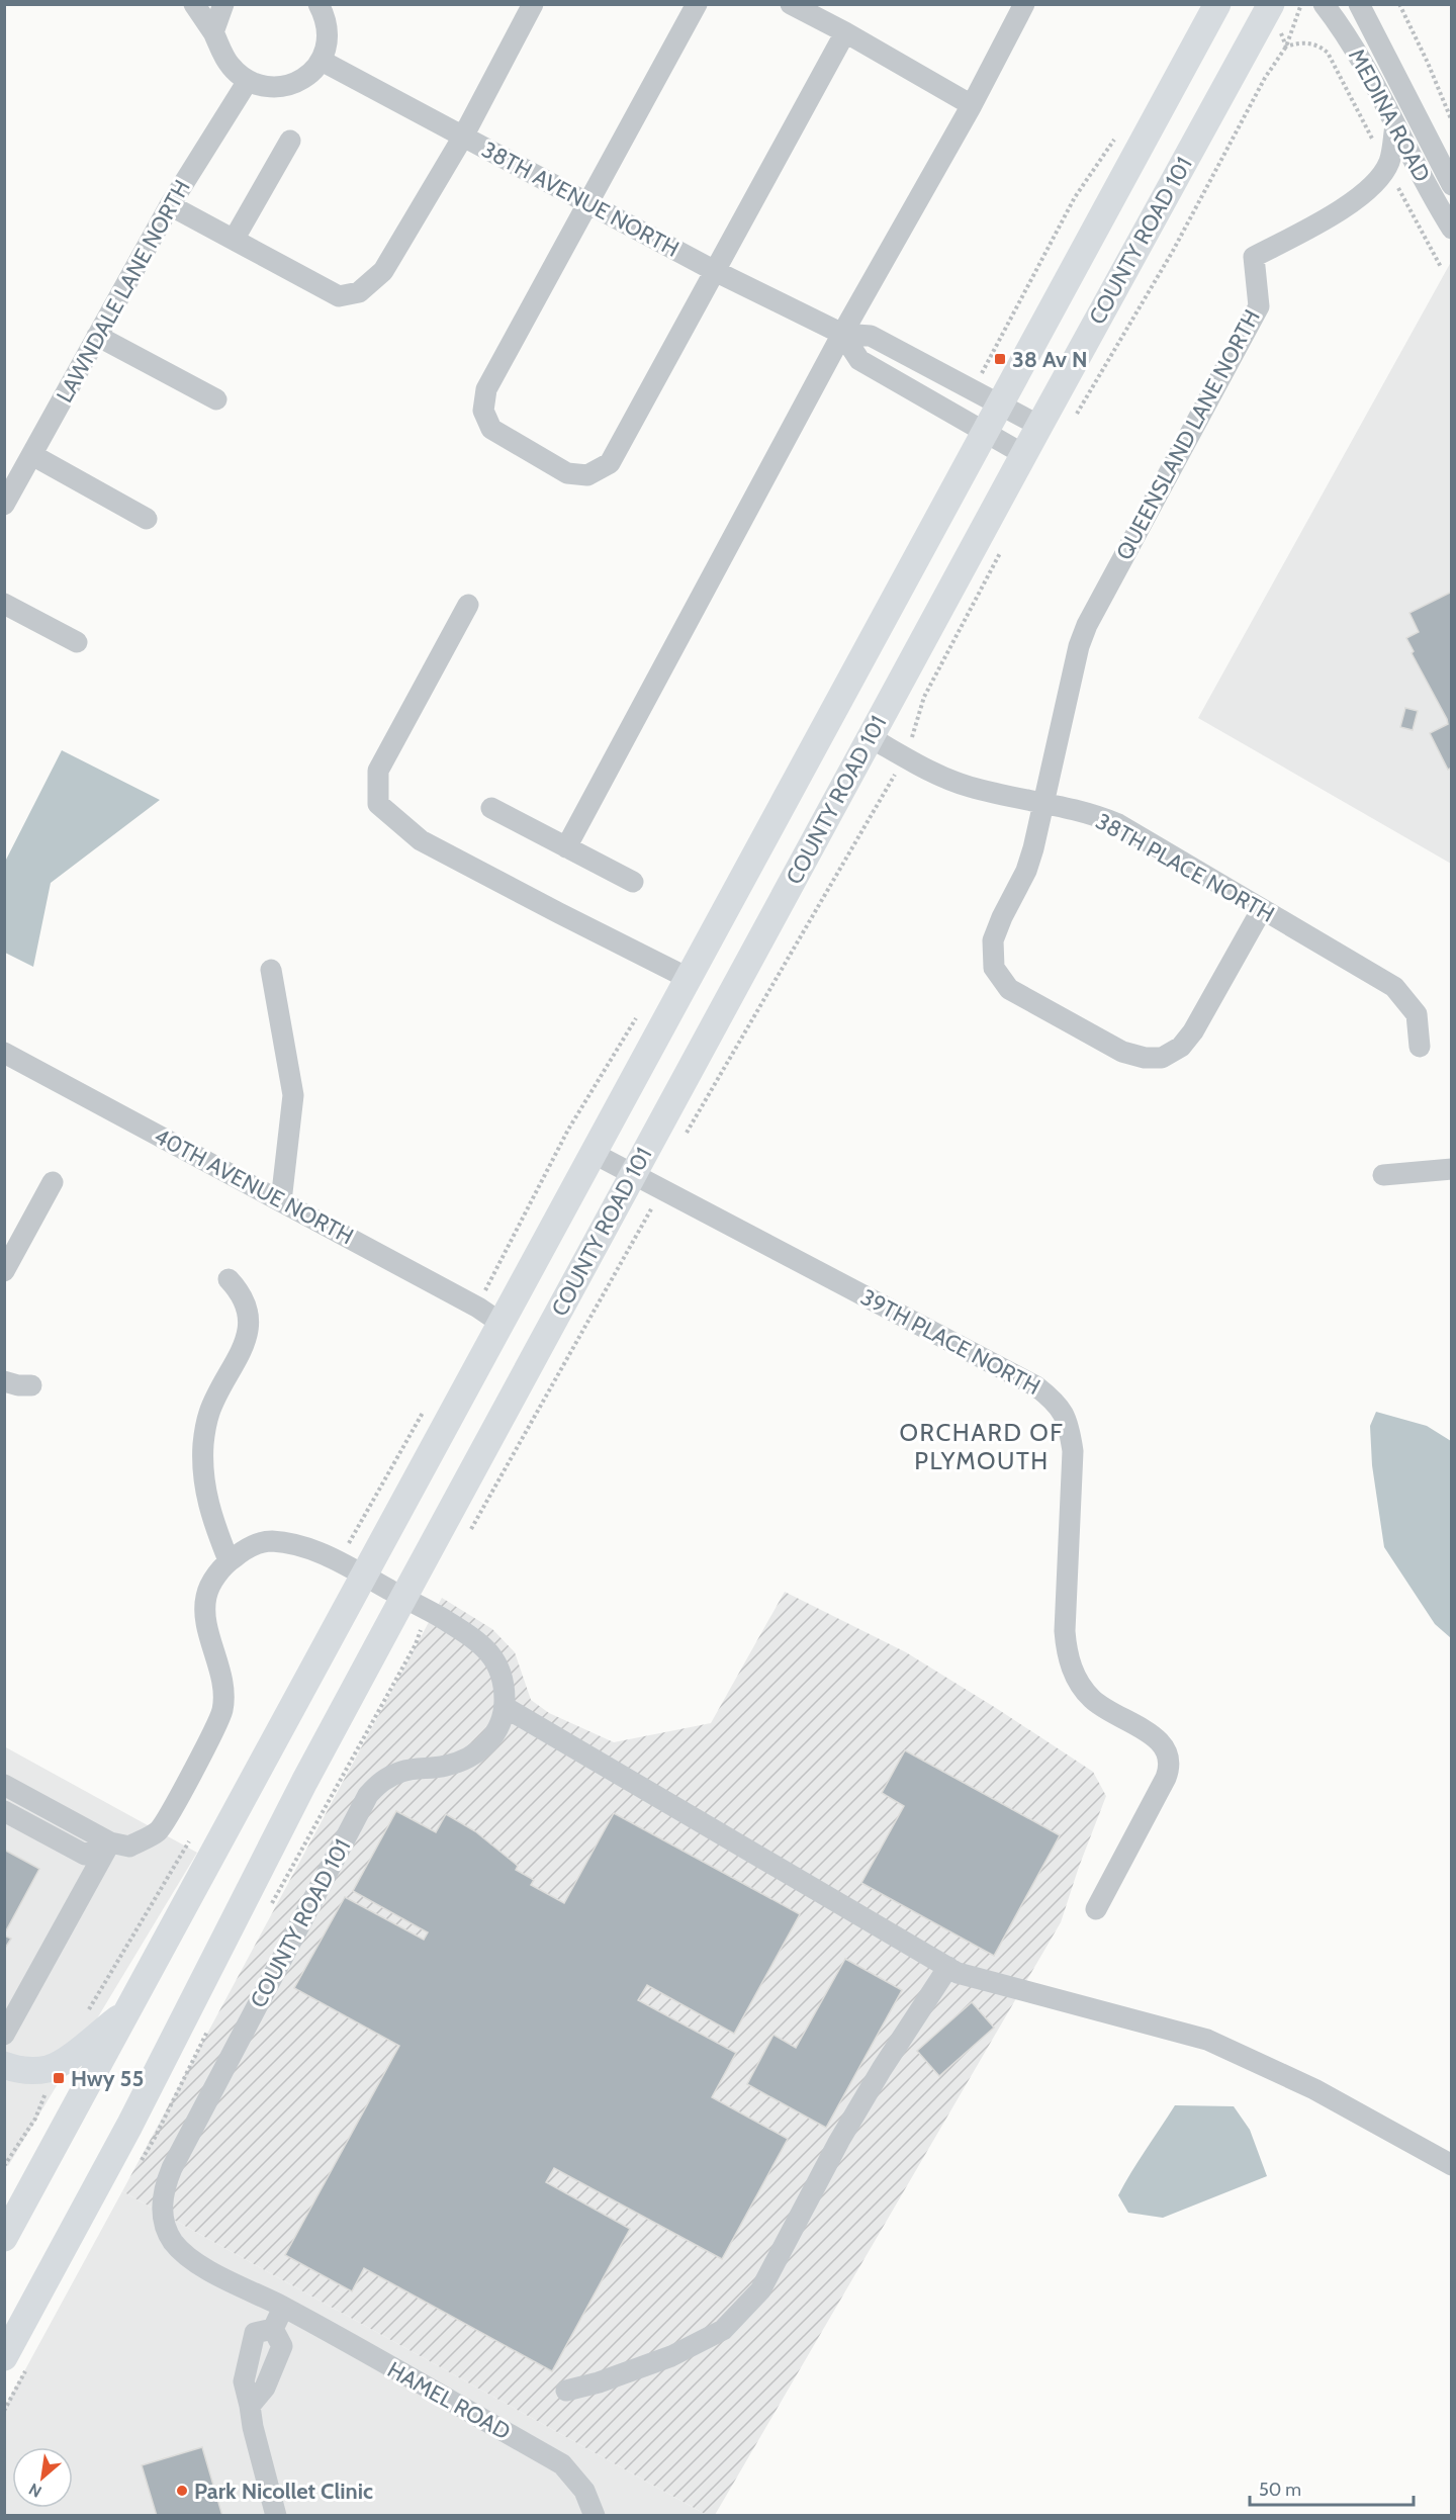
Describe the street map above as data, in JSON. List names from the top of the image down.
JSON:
{
  "streets": {
    "main road": ["COUNTY ROAD 101"],
    "street": [
      "MEDINA ROAD",
      "38TH AVENUE NORTH",
      "LAWNDALE LANE NORTH",
      "QUEENSLAND LANE NORTH",
      "38TH PLACE NORTH",
      "40TH AVENUE NORTH",
      "39TH PLACE NORTH",
      "HAMEL ROAD"
    ]
  },
  "crossings": [
    ["MEDINA ROAD", "QUEENSLAND LANE NORTH"],
    ["38TH AVENUE NORTH", "COUNTY ROAD 101"],
    ["COUNTY ROAD 101", "38TH PLACE NORTH"],
    ["COUNTY ROAD 101", "40TH AVENUE NORTH"],
    ["COUNTY ROAD 101", "39TH PLACE NORTH"],
    ["COUNTY ROAD 101", "HAMEL ROAD"],
    ["QUEENSLAND LANE NORTH", "38TH PLACE NORTH"]
  ],
  "districts": ["ORCHARD OF PLYMOUTH"],
  "places": {
    "transit": ["38 Av N", "Hwy 55"],
    "other": ["Park Nicollet Clinic"]
  },
  "scale_bar": "50 m",
  "north": "bottom left"
}
